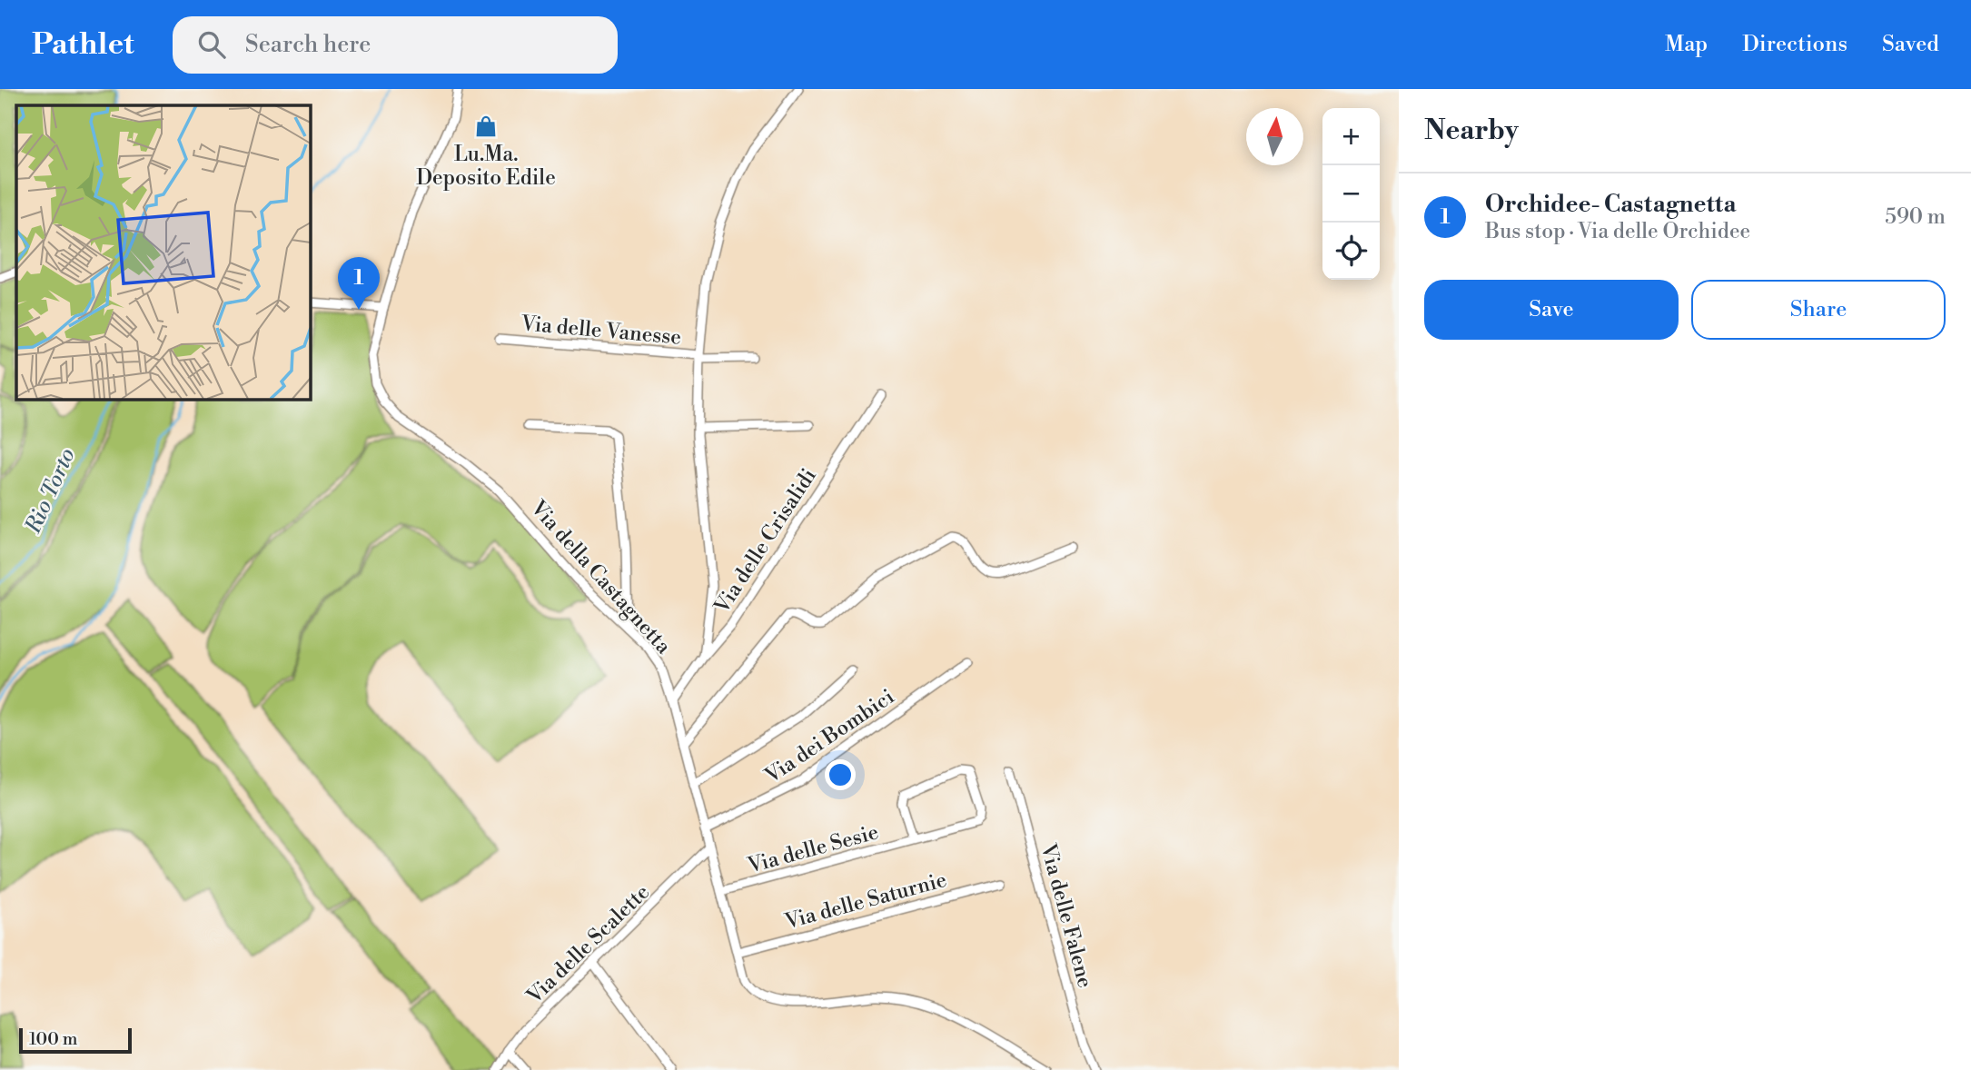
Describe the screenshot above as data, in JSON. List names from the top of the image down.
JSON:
{
  "streets": {
    "street": [
      "Via delle Vanesse",
      "Via delle Crisalidi",
      "Via della Castagnetta",
      "Via dei Bombici",
      "Via delle Sesie",
      "Via delle Saturnie",
      "Via delle Falene",
      "Via delle Scalette"
    ]
  },
  "crossings": [
    ["Via delle Crisalidi", "Via della Castagnetta"],
    ["Via della Castagnetta", "Via dei Bombici"],
    ["Via della Castagnetta", "Via delle Sesie"],
    ["Via della Castagnetta", "Via delle Saturnie"],
    ["Via della Castagnetta", "Via delle Scalette"]
  ],
  "water": ["Rio Torto"],
  "places": {
    "shop": ["Lu.Ma. Deposito Edile"]
  },
  "scale_bar": "100 m",
  "north": "top",
  "page": {
    "header": "Pathlet",
    "search": "Search here",
    "nav": ["Map", "Directions", "Saved"],
    "heading": "Nearby",
    "map_buttons": ["+", "−"],
    "list": [
      {
        "mark": "1",
        "name": "Orchidee- Castagnetta",
        "note": "Bus stop · Via delle Orchidee",
        "value": "590 m"
      }
    ],
    "pins": "1",
    "buttons": ["Save", "Share"],
    "scale": "100 m"
  }
}
